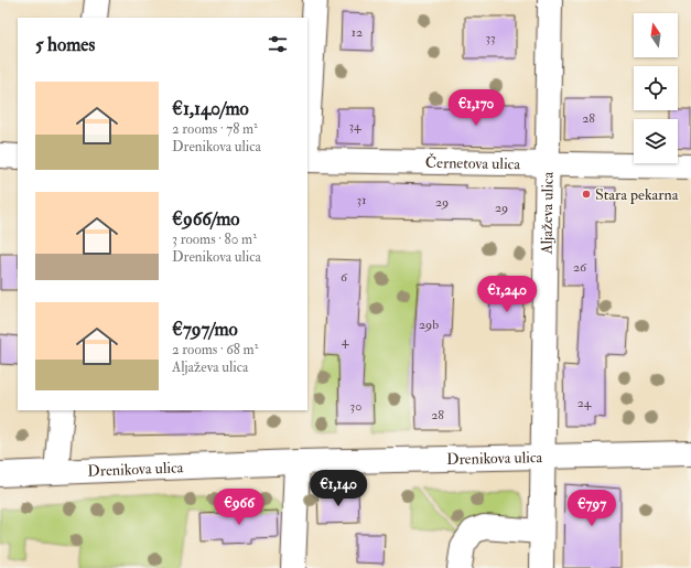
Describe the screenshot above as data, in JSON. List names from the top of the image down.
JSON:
{
  "streets": {
    "street": ["Černetova ulica", "Aljaževa ulica", "Drenikova ulica"]
  },
  "crossings": [
    ["Černetova ulica", "Aljaževa ulica"],
    ["Aljaževa ulica", "Drenikova ulica"]
  ],
  "places": ["Stara pekarna"],
  "house_numbers": [
    "12",
    "33",
    "28",
    "34",
    "31",
    "29",
    "29",
    "26",
    "6",
    "29b",
    "4",
    "24",
    "30",
    "28"
  ],
  "north": "top",
  "page": {
    "heading": "5 homes",
    "list": [
      {
        "name": "€1,140/mo",
        "note": "2 rooms · 78 m² · Drenikova ulica"
      },
      {
        "name": "€966/mo",
        "note": "3 rooms · 80 m² · Drenikova ulica"
      },
      {
        "name": "€797/mo",
        "note": "2 rooms · 68 m² · Aljaževa ulica"
      }
    ],
    "price": [
      "€1,170",
      "€1,240",
      "€1,140",
      "€966",
      "€797"
    ]
  }
}
